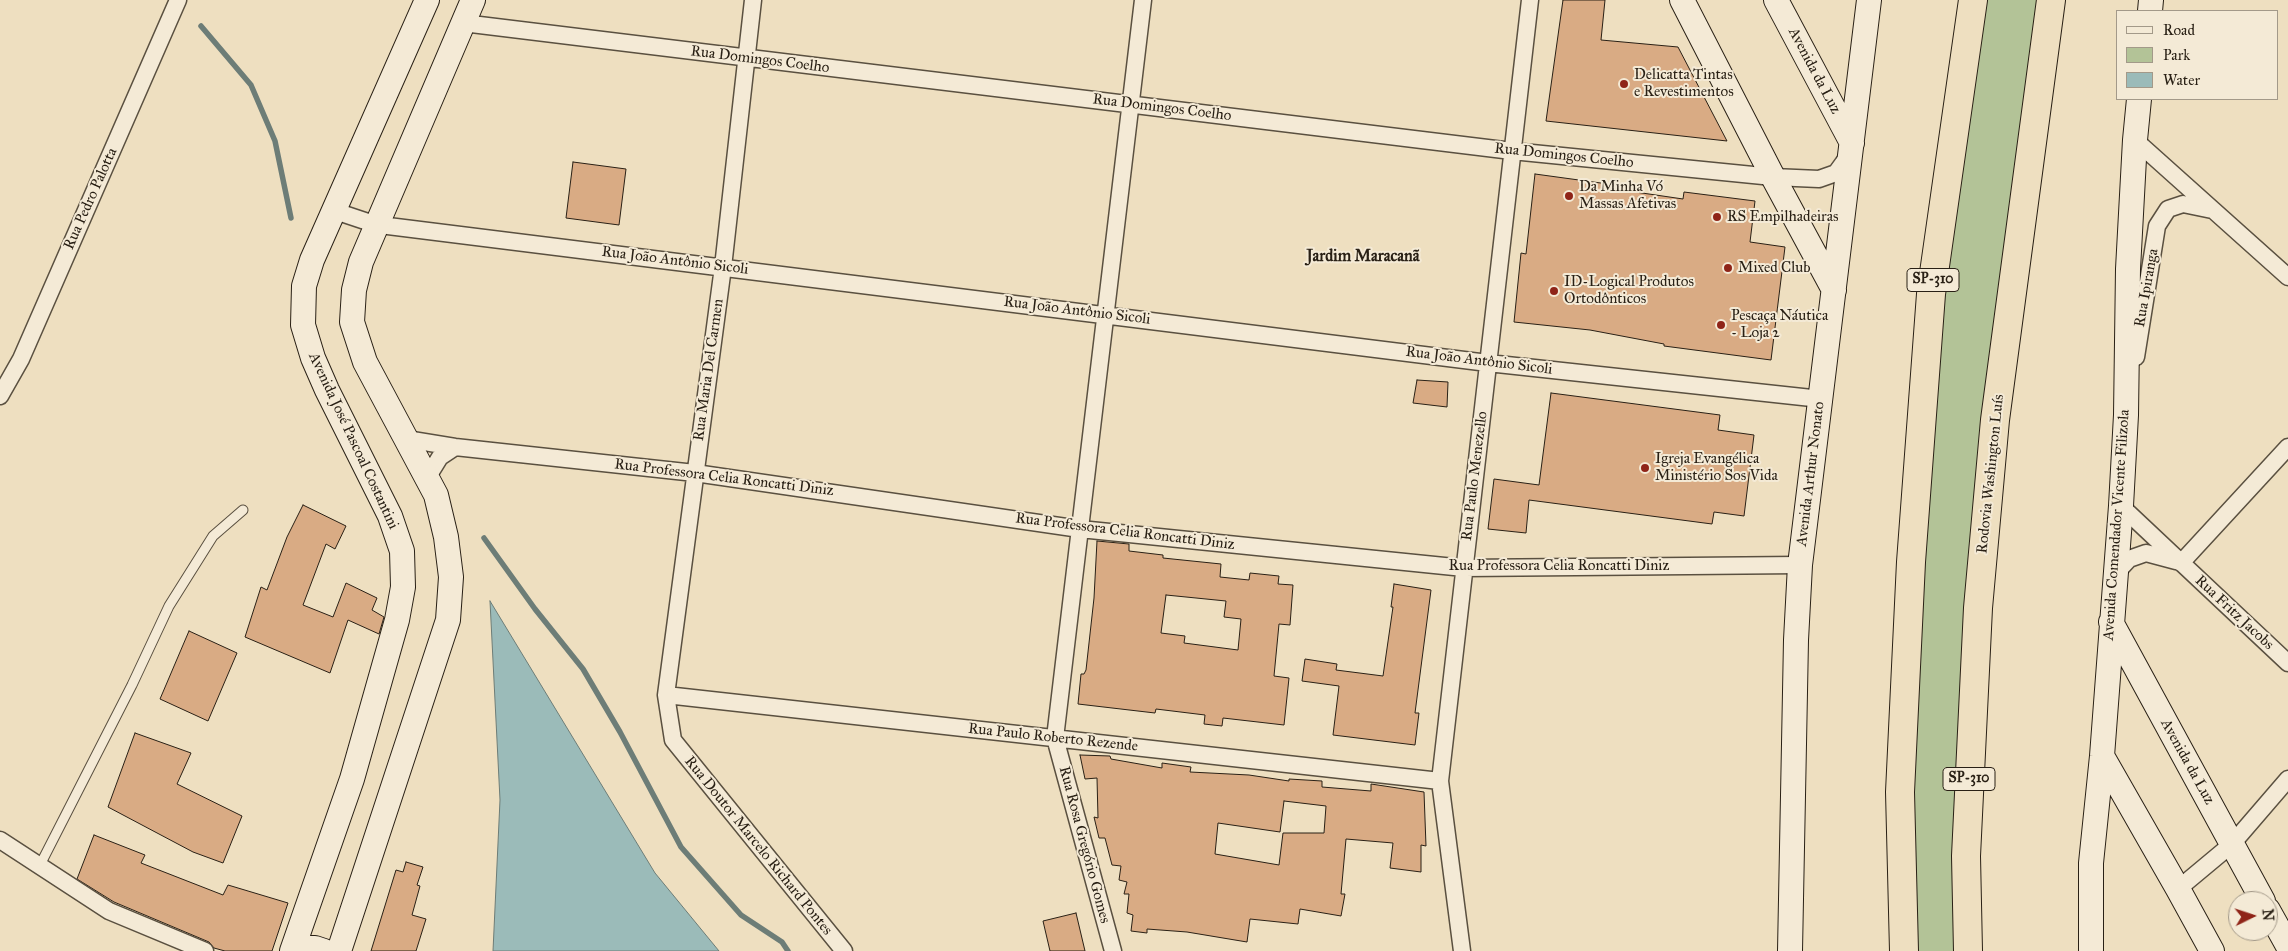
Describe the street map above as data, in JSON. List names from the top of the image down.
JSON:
{
  "streets": {
    "highway": ["SP-310", "Rodovia Washington Luís"],
    "main road": [
      "Avenida da Luz",
      "Avenida José Pascoal Costantini",
      "Avenida Arthur Nonato",
      "Avenida Comendador Vicente Filizola"
    ],
    "street": [
      "Rua Domingos Coelho",
      "Rua Pedro Palotta",
      "Rua João Antônio Sicoli",
      "Rua Ipiranga",
      "Rua Maria Del Carmen",
      "Rua Paulo Menezello",
      "Rua Professora Celia Roncatti Diniz",
      "Rua Fritz Jacobs",
      "Rua Paulo Roberto Rezende",
      "Rua Rosa Gregório Gomes",
      "Rua Doutor Marcelo Richard Pontes"
    ]
  },
  "crossings": [
    ["Rua Domingos Coelho", "Avenida da Luz"],
    ["Rua Domingos Coelho", "Rua Maria Del Carmen"],
    ["Rua Domingos Coelho", "Avenida Arthur Nonato"],
    ["Rua Domingos Coelho", "Rua Paulo Menezello"],
    ["Avenida da Luz", "Avenida Arthur Nonato"],
    ["Avenida da Luz", "Avenida Comendador Vicente Filizola"],
    ["Rua João Antônio Sicoli", "Rua Maria Del Carmen"],
    ["Rua João Antônio Sicoli", "Avenida José Pascoal Costantini"],
    ["Rua João Antônio Sicoli", "Avenida Arthur Nonato"],
    ["Rua João Antônio Sicoli", "Rua Paulo Menezello"],
    ["Rua Ipiranga", "Avenida Comendador Vicente Filizola"],
    ["Rua Maria Del Carmen", "Rua Professora Celia Roncatti Diniz"],
    ["Rua Maria Del Carmen", "Rua Paulo Roberto Rezende"],
    ["Rua Maria Del Carmen", "Rua Doutor Marcelo Richard Pontes"],
    ["Avenida Arthur Nonato", "Rua Professora Celia Roncatti Diniz"],
    ["Rua Paulo Menezello", "Rua Professora Celia Roncatti Diniz"],
    ["Rua Paulo Menezello", "Rua Paulo Roberto Rezende"],
    ["Avenida Comendador Vicente Filizola", "Rua Fritz Jacobs"],
    ["Rua Paulo Roberto Rezende", "Rua Rosa Gregório Gomes"]
  ],
  "districts": ["Jardim Maracanã"],
  "places": [
    "Delicatta Tintas e Revestimentos",
    "Da Minha Vó Massas Afetivas",
    "RS Empilhadeiras",
    "Mixed Club",
    "ID-Logical Produtos Ortodônticos",
    "Pescaça Náutica - Loja 2",
    "Igreja Evangélica Ministério Sos Vida"
  ],
  "legend": ["Road", "Park", "Water"],
  "north": "right"
}
